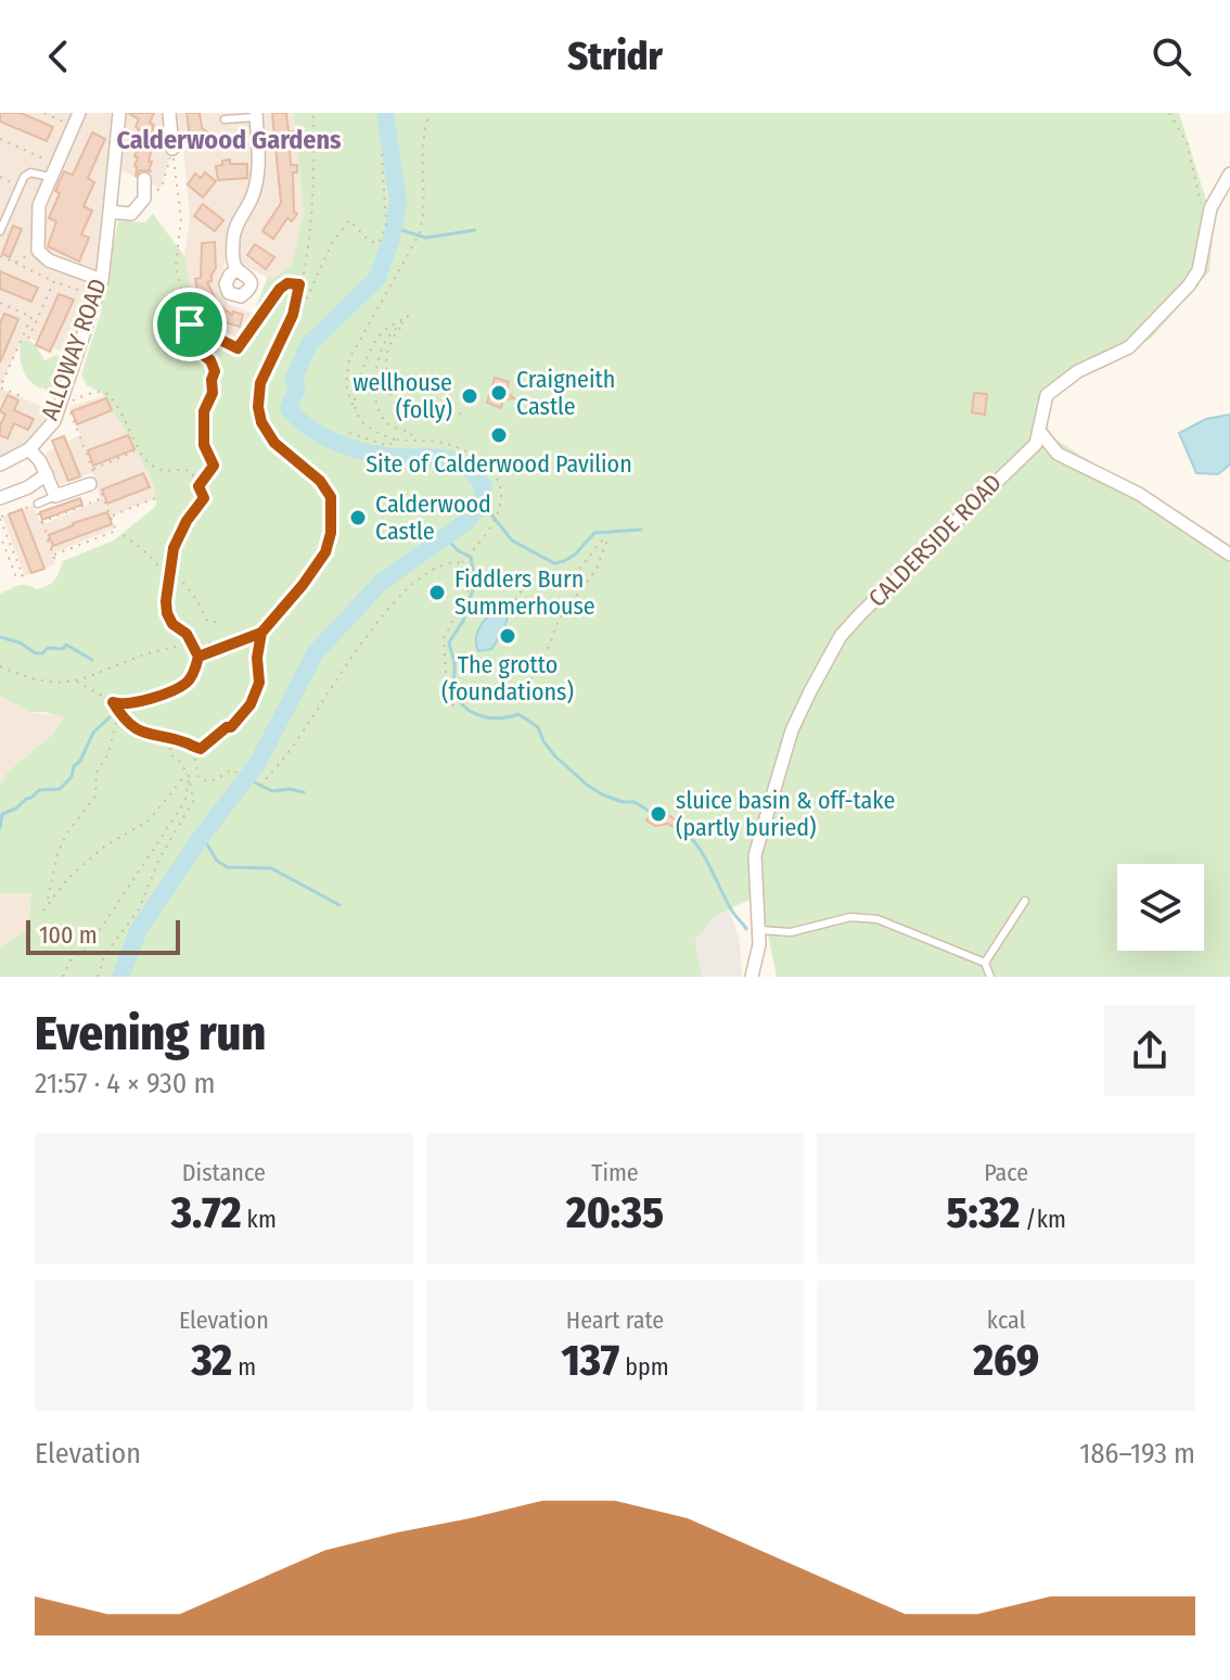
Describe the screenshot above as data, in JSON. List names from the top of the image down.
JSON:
{
  "streets": {
    "street": ["ALLOWAY ROAD", "CALDERSIDE ROAD"]
  },
  "districts": ["Calderwood Gardens"],
  "places": [
    "Craigneith Castle",
    "wellhouse (folly)",
    "Site of Calderwood Pavilion",
    "Calderwood Castle",
    "Fiddlers Burn Summerhouse",
    "The grotto (foundations)",
    "sluice basin & off-take (partly buried)"
  ],
  "scale_bar": "100 m",
  "page": {
    "header": "Stridr",
    "scale": "100 m",
    "heading": ["Evening run", "21:57 · 4 × 930 m"],
    "stats": [
      ["Distance", "3.72 km"],
      ["Time", "20:35"],
      ["Pace", "5:32 /km"],
      ["Elevation", "32 m"],
      ["Heart rate", "137 bpm"],
      ["kcal", "269"]
    ],
    "chart": ["Elevation", "186–193 m"]
  }
}
